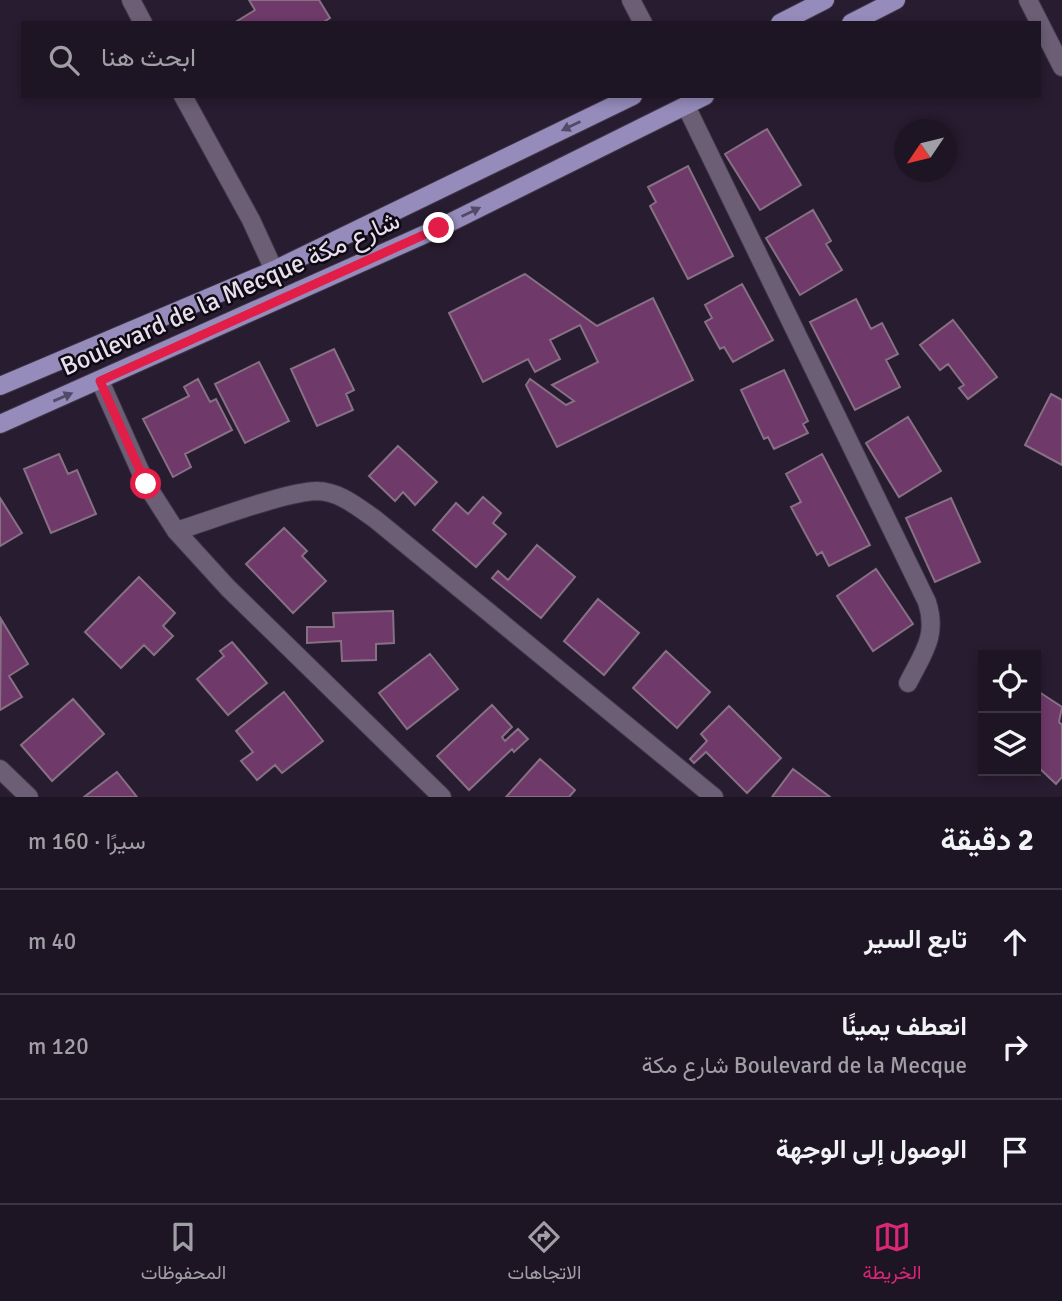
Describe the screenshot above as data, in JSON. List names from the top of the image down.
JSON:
{
  "streets": {
    "main road": ["Boulevard de la Mecque شارع مكة"]
  },
  "north": "bottom left",
  "page": {
    "search": "ابحث هنا",
    "heading": ["2 دقيقة", "سيرًا · 160 m"],
    "list": [
      ["تابع السير", "40 m"],
      ["انعطف يمينًا", "Boulevard de la Mecque شارع مكة", "120 m"],
      "الوصول إلى الوجهة"
    ],
    "nav": ["الخريطة", "الاتجاهات", "المحفوظات"]
  }
}
